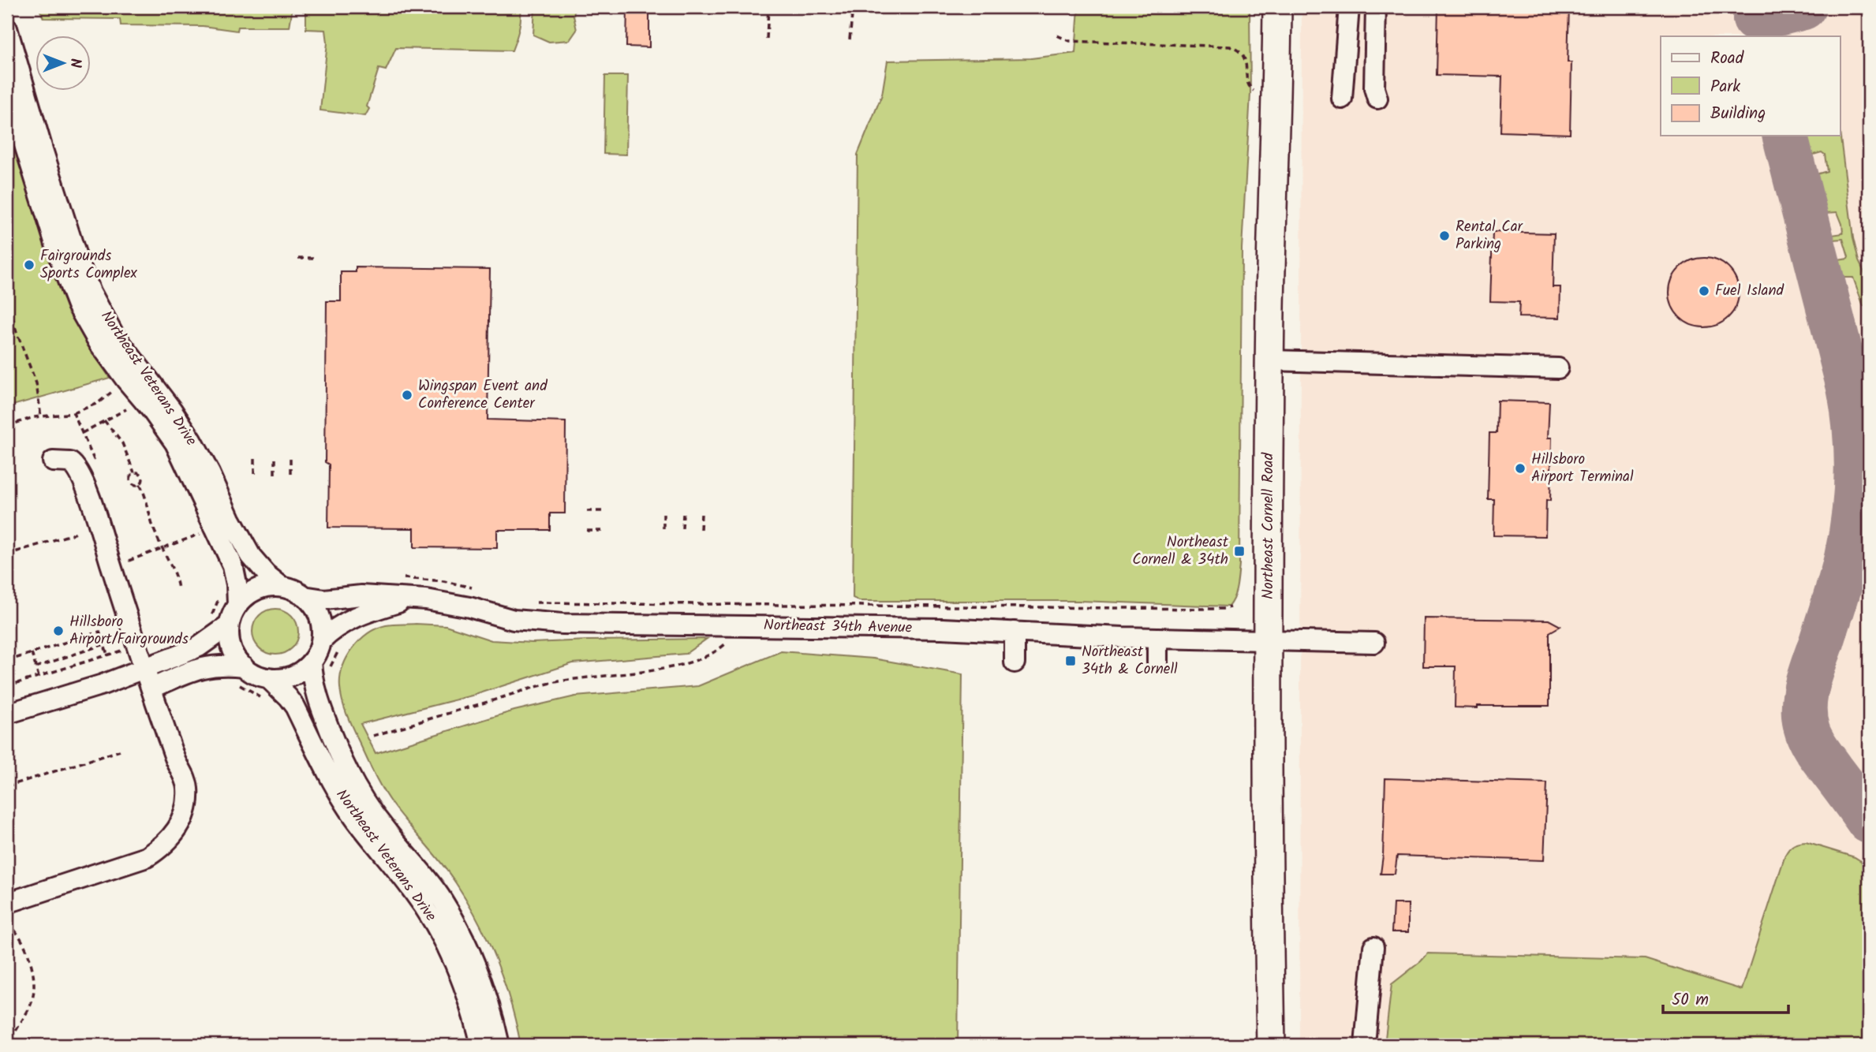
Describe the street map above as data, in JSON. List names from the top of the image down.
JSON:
{
  "streets": {
    "highway": ["Northeast Cornell Road"],
    "street": ["Northeast Veterans Drive", "Northeast 34th Avenue"]
  },
  "crossings": [
    ["Northeast Veterans Drive", "Northeast 34th Avenue"],
    ["Northeast Cornell Road", "Northeast 34th Avenue"]
  ],
  "places": {
    "other": [
      "Rental Car Parking",
      "Fairgrounds Sports Complex",
      "Fuel Island",
      "Wingspan Event and Conference Center",
      "Hillsboro Airport Terminal",
      "Hillsboro Airport/Fairgrounds"
    ],
    "transit": ["Northeast Cornell & 34th", "Northeast 34th & Cornell"]
  },
  "legend": ["Road", "Park", "Building"],
  "scale_bar": "50 m",
  "north": "right"
}
